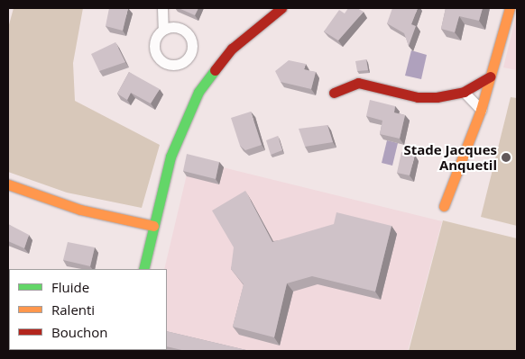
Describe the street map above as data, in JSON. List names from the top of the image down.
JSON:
{
  "places": ["Stade Jacques Anquetil"],
  "legend": ["Fluide", "Ralenti", "Bouchon"]
}
